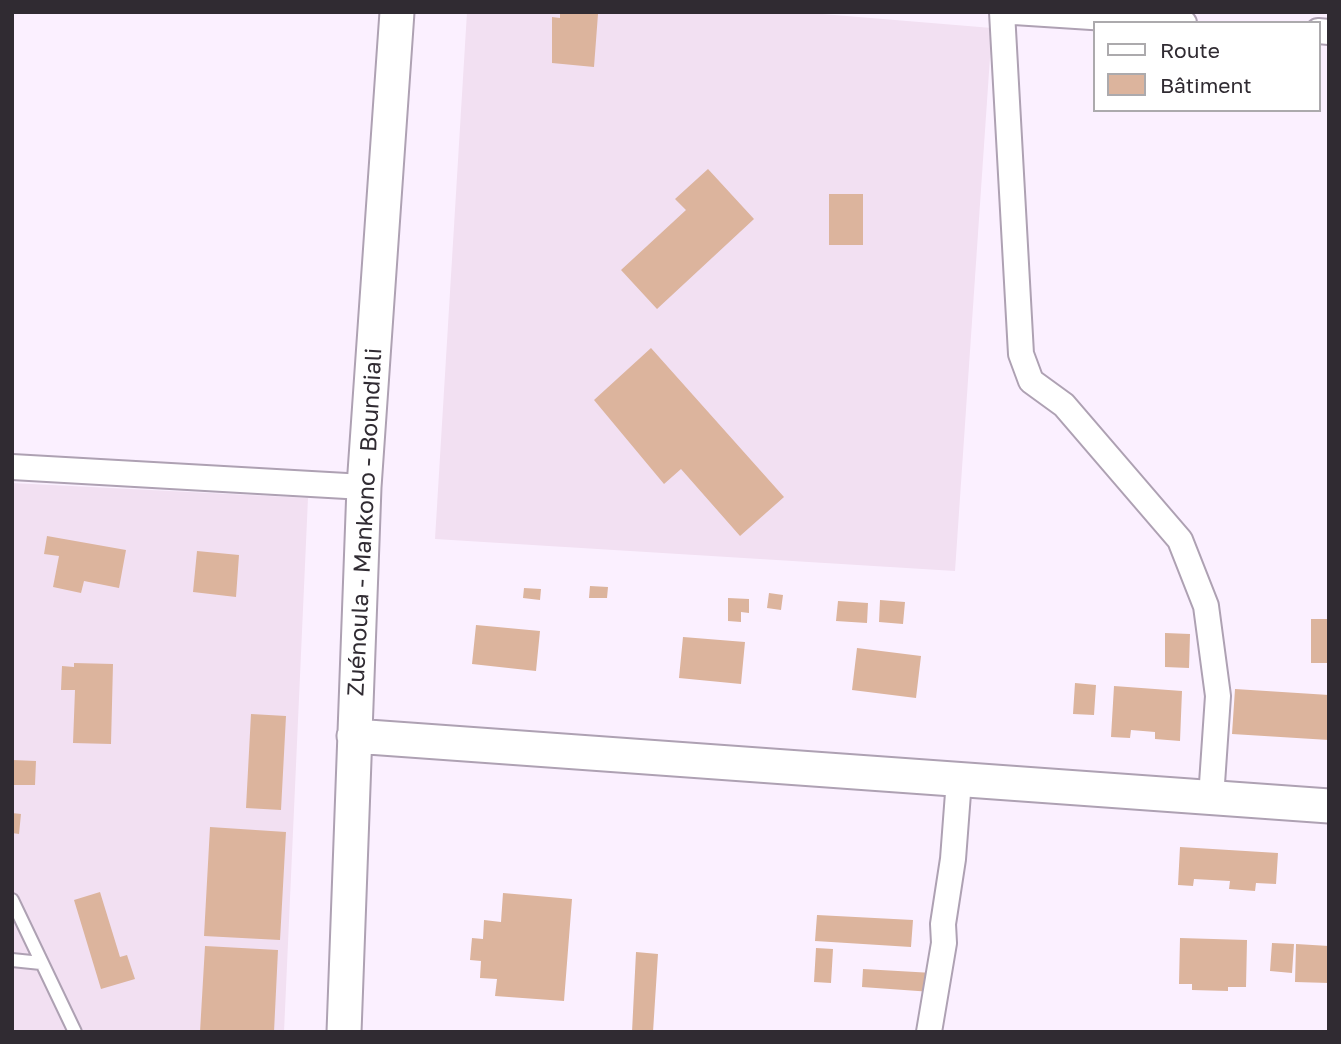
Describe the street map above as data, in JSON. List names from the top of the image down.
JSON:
{
  "streets": {
    "main road": ["Zuénoula - Mankono - Boundiali"]
  },
  "legend": ["Route", "Bâtiment"]
}
